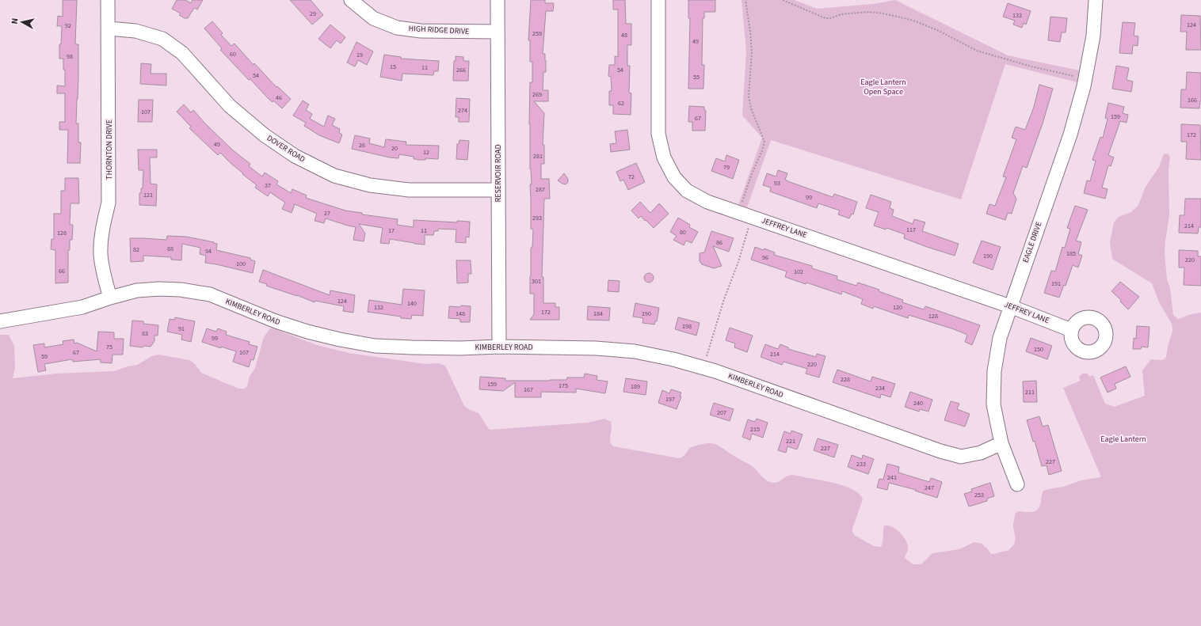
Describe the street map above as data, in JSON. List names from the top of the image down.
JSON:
{
  "streets": {
    "street": [
      "HIGH RIDGE DRIVE",
      "DOVER ROAD",
      "THORNTON DRIVE",
      "RESERVOIR ROAD",
      "JEFFREY LANE",
      "EAGLE DRIVE",
      "KIMBERLEY ROAD"
    ]
  },
  "crossings": [
    ["HIGH RIDGE DRIVE", "RESERVOIR ROAD"],
    ["DOVER ROAD", "THORNTON DRIVE"],
    ["DOVER ROAD", "RESERVOIR ROAD"],
    ["THORNTON DRIVE", "KIMBERLEY ROAD"],
    ["RESERVOIR ROAD", "KIMBERLEY ROAD"],
    ["JEFFREY LANE", "EAGLE DRIVE"],
    ["EAGLE DRIVE", "KIMBERLEY ROAD"]
  ],
  "parks": ["Eagle Lantern Open Space", "Eagle Lantern"],
  "house_numbers": [
    "29",
    "133",
    "124",
    "92",
    "259",
    "48",
    "49",
    "60",
    "19",
    "98",
    "15",
    "11",
    "266",
    "54",
    "54",
    "55",
    "269",
    "46",
    "166",
    "62",
    "274",
    "107",
    "159",
    "67",
    "172",
    "49",
    "26",
    "20",
    "12",
    "281",
    "79",
    "72",
    "93",
    "37",
    "287",
    "121",
    "99",
    "27",
    "293",
    "214",
    "117",
    "17",
    "11",
    "80",
    "128",
    "86",
    "88",
    "82",
    "94",
    "185",
    "190",
    "96",
    "220",
    "100",
    "66",
    "102",
    "301",
    "191",
    "124",
    "140",
    "132",
    "120",
    "172",
    "148",
    "184",
    "190",
    "128",
    "198",
    "91",
    "83",
    "99",
    "75",
    "150",
    "67",
    "107",
    "214",
    "59",
    "220",
    "228",
    "159",
    "175",
    "189",
    "234",
    "167",
    "211",
    "197",
    "240",
    "207",
    "215",
    "221",
    "227",
    "227",
    "233",
    "241",
    "247",
    "253"
  ],
  "north": "left"
}
